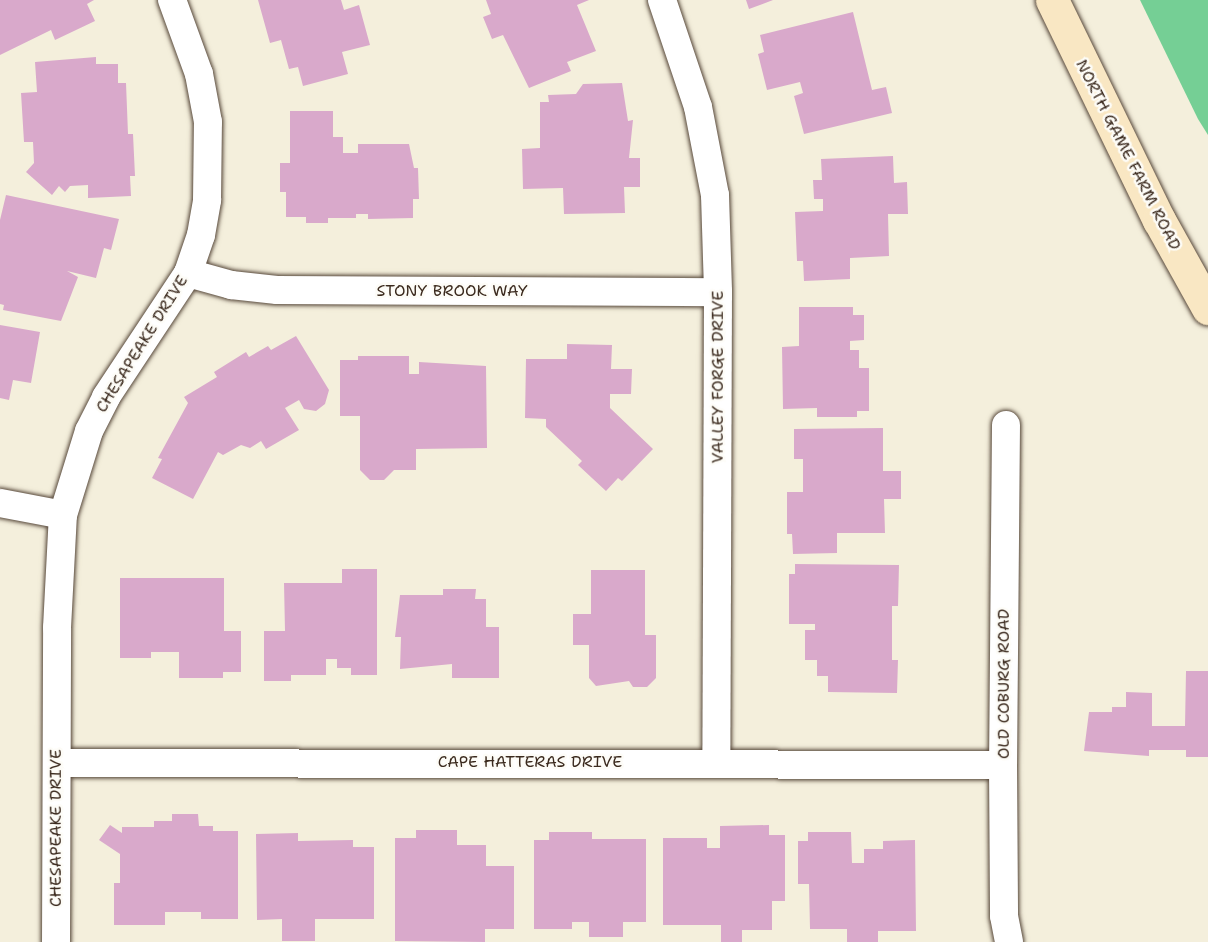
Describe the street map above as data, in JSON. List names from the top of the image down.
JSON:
{
  "streets": {
    "main road": ["NORTH GAME FARM ROAD"],
    "street": [
      "STONY BROOK WAY",
      "CHESAPEAKE DRIVE",
      "VALLEY FORGE DRIVE",
      "OLD COBURG ROAD",
      "CAPE HATTERAS DRIVE"
    ]
  },
  "crossings": [
    ["STONY BROOK WAY", "CHESAPEAKE DRIVE"],
    ["STONY BROOK WAY", "VALLEY FORGE DRIVE"],
    ["CHESAPEAKE DRIVE", "CAPE HATTERAS DRIVE"],
    ["VALLEY FORGE DRIVE", "CAPE HATTERAS DRIVE"],
    ["OLD COBURG ROAD", "CAPE HATTERAS DRIVE"]
  ]
}
